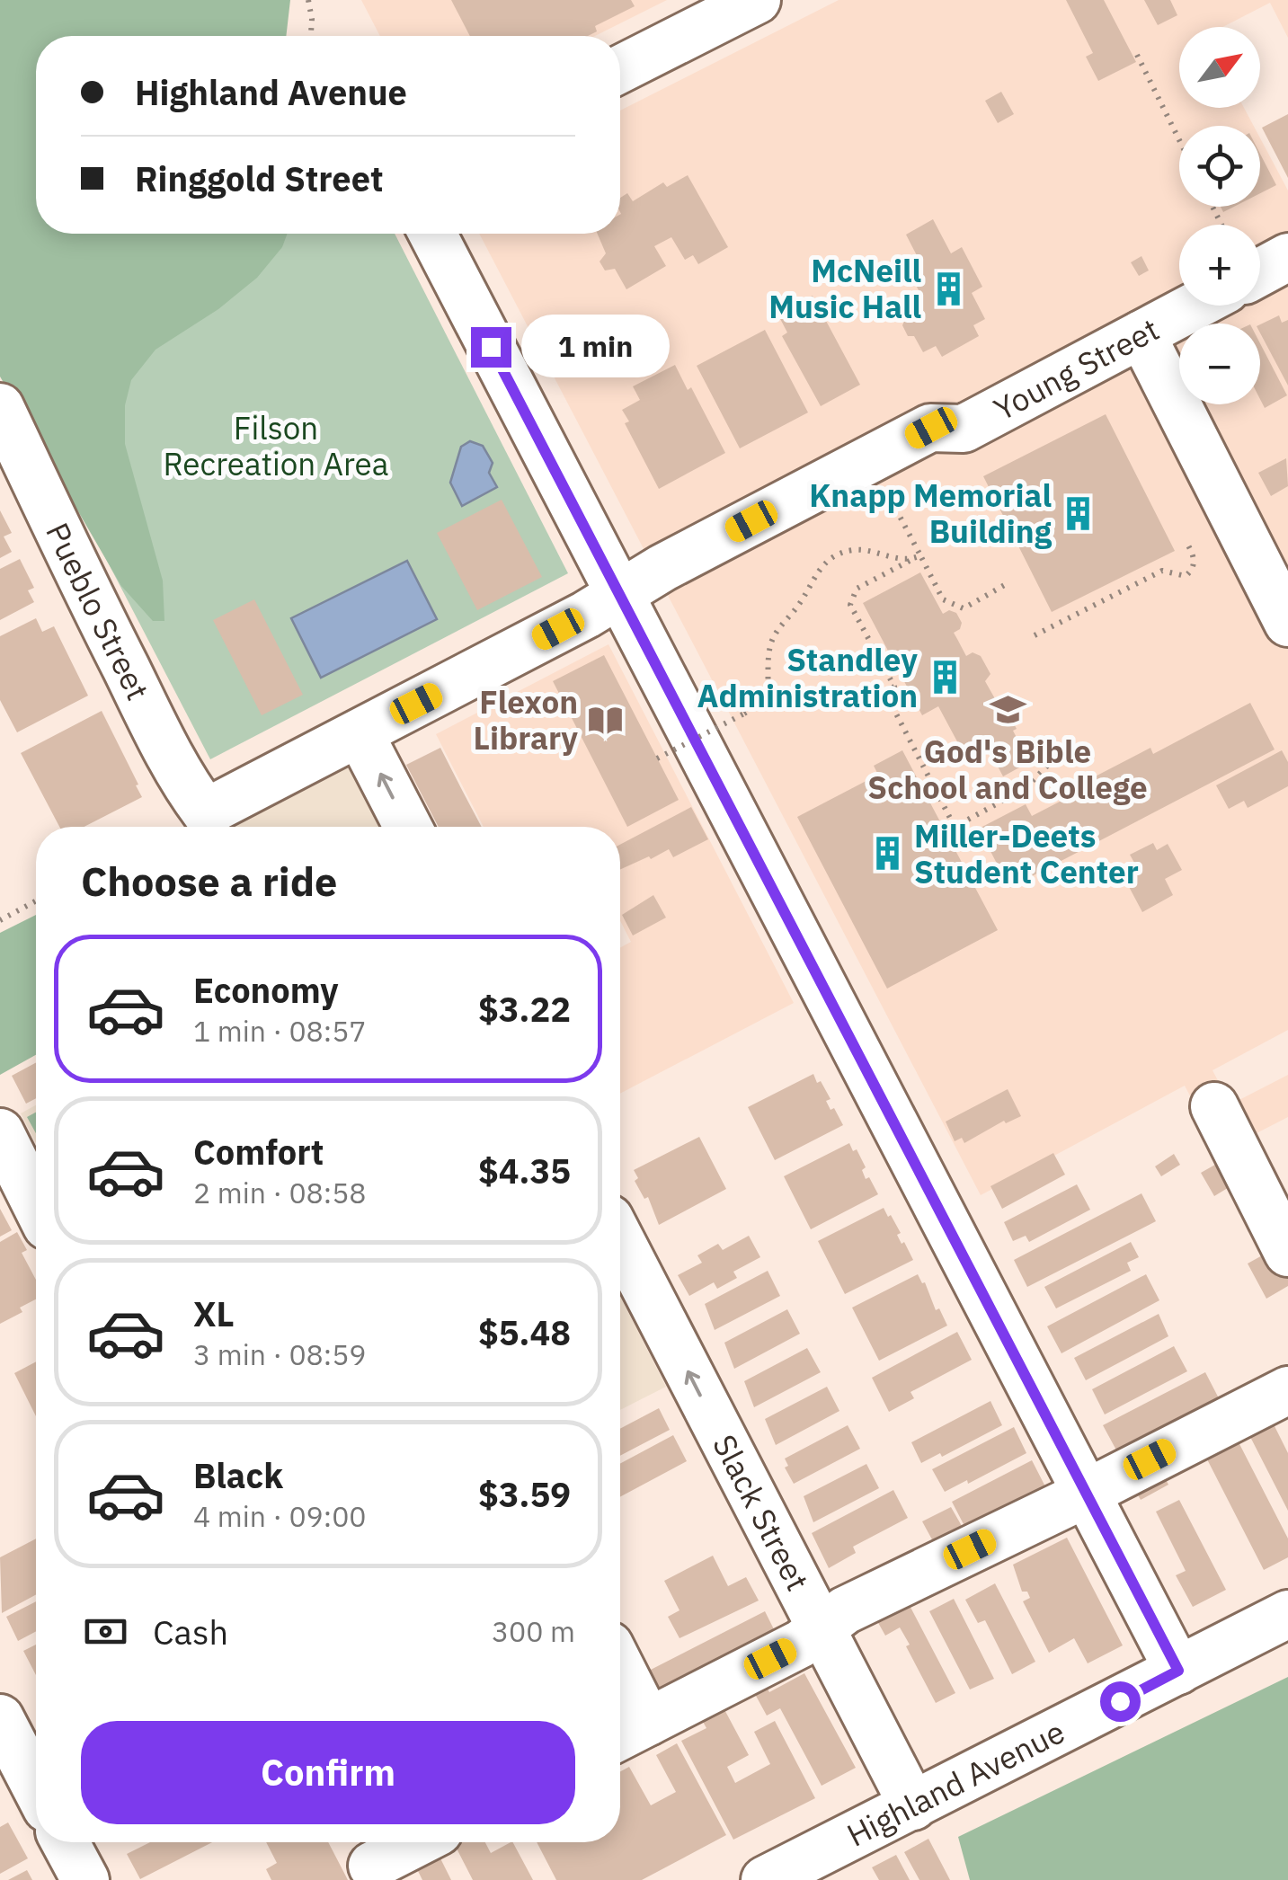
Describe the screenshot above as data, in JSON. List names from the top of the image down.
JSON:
{
  "streets": {
    "street": [
      "Young Street",
      "Pueblo Street",
      "Slack Street",
      "Highland Avenue"
    ]
  },
  "crossings": [
    ["Young Street", "Pueblo Street"],
    ["Slack Street", "Highland Avenue"]
  ],
  "parks": ["Filson Recreation Area"],
  "places": {
    "building": [
      "McNeill Music Hall",
      "Knapp Memorial Building",
      "Standley Administration",
      "Miller-Deets Student Center"
    ],
    "school or university": ["God's Bible School and College"],
    "library": ["Flexon Library"]
  },
  "north": "top right",
  "page": {
    "map_buttons": ["+", "−"],
    "banner": ["Highland Avenue", "Ringgold Street"],
    "bubble": "1 min",
    "heading": "Choose a ride",
    "list": [
      {
        "name": "Economy",
        "note": "1 min · 08:57",
        "value": "$3.22"
      },
      {
        "name": "Comfort",
        "note": "2 min · 08:58",
        "value": "$4.35"
      },
      {
        "name": "XL",
        "note": "3 min · 08:59",
        "value": "$5.48"
      },
      {
        "name": "Black",
        "note": "4 min · 09:00",
        "value": "$3.59"
      }
    ],
    "pay": ["Cash", "300 m"],
    "buttons": "Confirm"
  }
}
